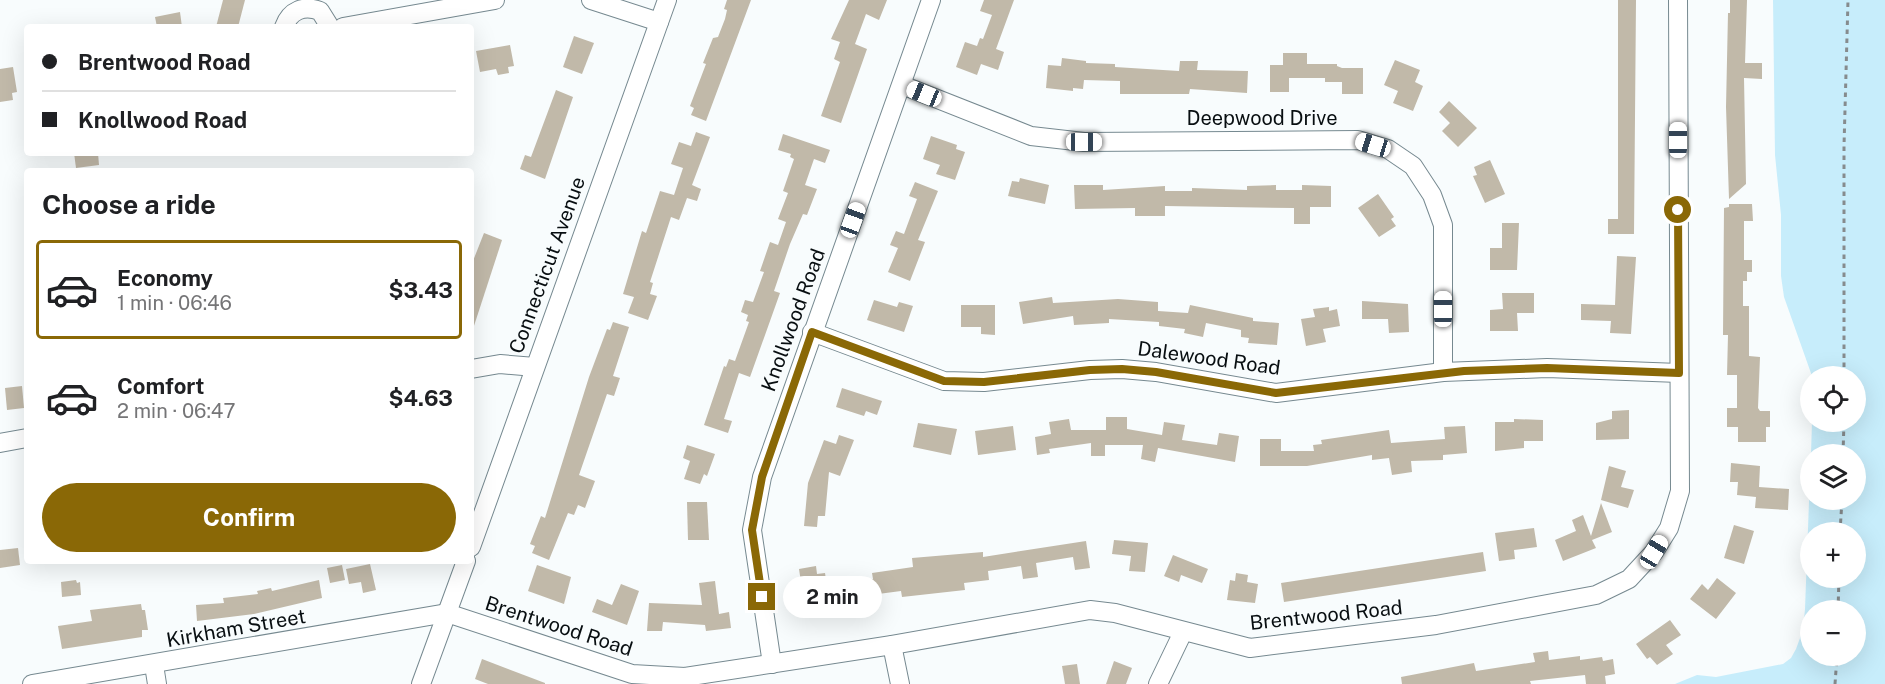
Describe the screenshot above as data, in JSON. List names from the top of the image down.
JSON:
{
  "streets": {
    "street": [
      "Deepwood Drive",
      "Connecticut Avenue",
      "Knollwood Road",
      "Dalewood Road",
      "Brentwood Road",
      "Kirkham Street"
    ]
  },
  "crossings": [
    ["Deepwood Drive", "Knollwood Road"],
    ["Deepwood Drive", "Dalewood Road"],
    ["Knollwood Road", "Dalewood Road"],
    ["Knollwood Road", "Brentwood Road"],
    ["Dalewood Road", "Brentwood Road"],
    ["Brentwood Road", "Kirkham Street"]
  ],
  "page": {
    "banner": ["Brentwood Road", "Knollwood Road"],
    "heading": "Choose a ride",
    "list": [
      {
        "name": "Economy",
        "note": "1 min · 06:46",
        "value": "$3.43"
      },
      {
        "name": "Comfort",
        "note": "2 min · 06:47",
        "value": "$4.63"
      }
    ],
    "map_buttons": ["+", "−"],
    "buttons": "Confirm",
    "bubble": "2 min"
  }
}
